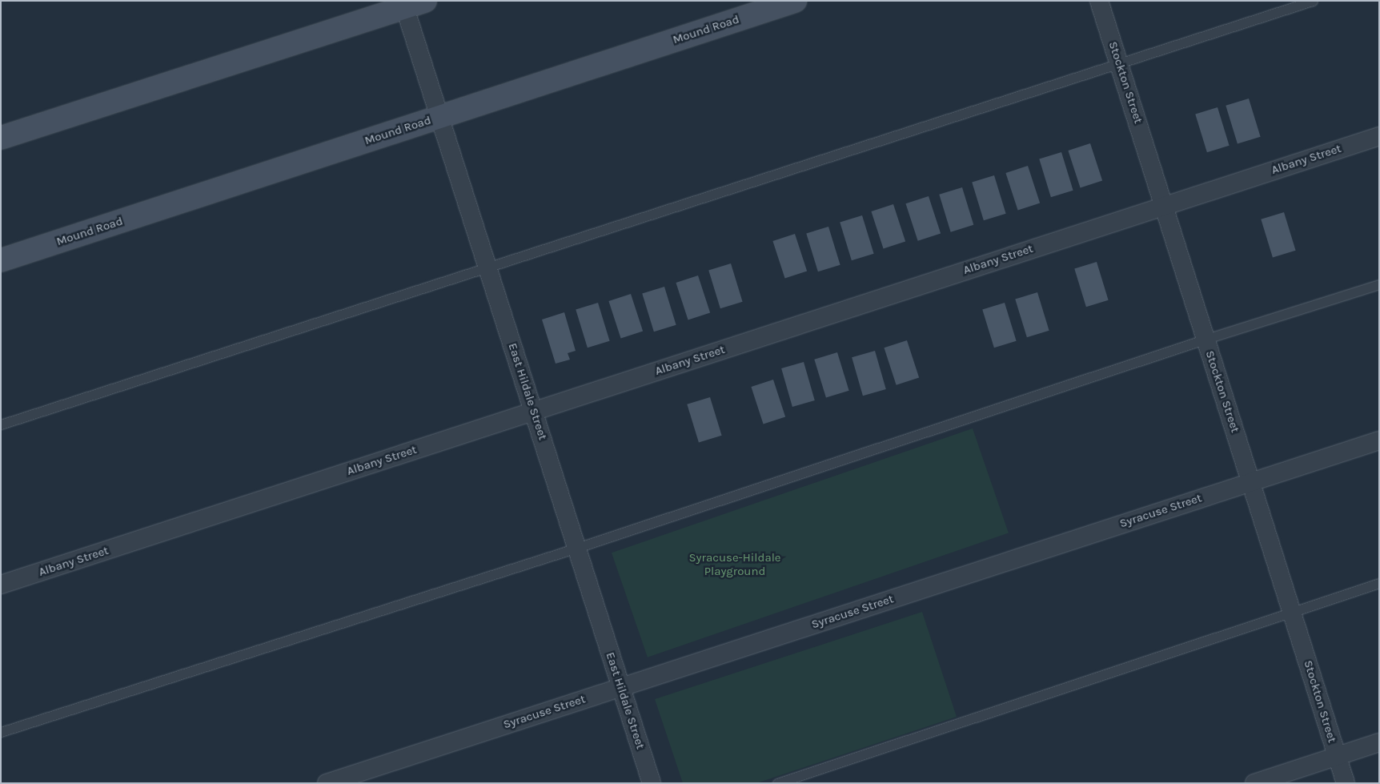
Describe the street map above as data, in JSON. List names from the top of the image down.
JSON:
{
  "streets": {
    "main road": ["Mound Road"],
    "street": [
      "Stockton Street",
      "Albany Street",
      "East Hildale Street",
      "Syracuse Street"
    ]
  },
  "crossings": [
    ["Mound Road", "East Hildale Street"],
    ["Stockton Street", "Albany Street"],
    ["Stockton Street", "Syracuse Street"],
    ["Albany Street", "East Hildale Street"],
    ["East Hildale Street", "Syracuse Street"]
  ],
  "parks": ["Syracuse-Hildale Playground"]
}
